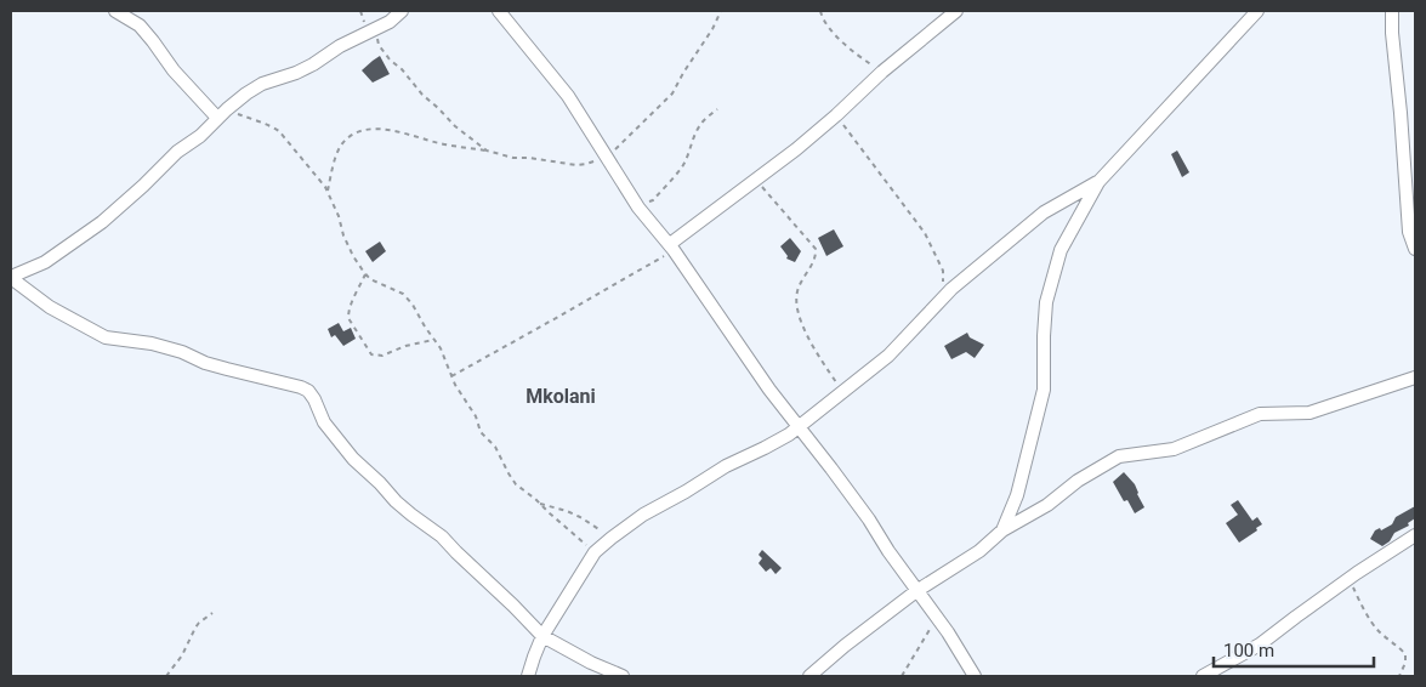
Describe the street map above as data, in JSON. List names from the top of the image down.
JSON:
{
  "districts": ["Mkolani"],
  "scale_bar": "100 m"
}
